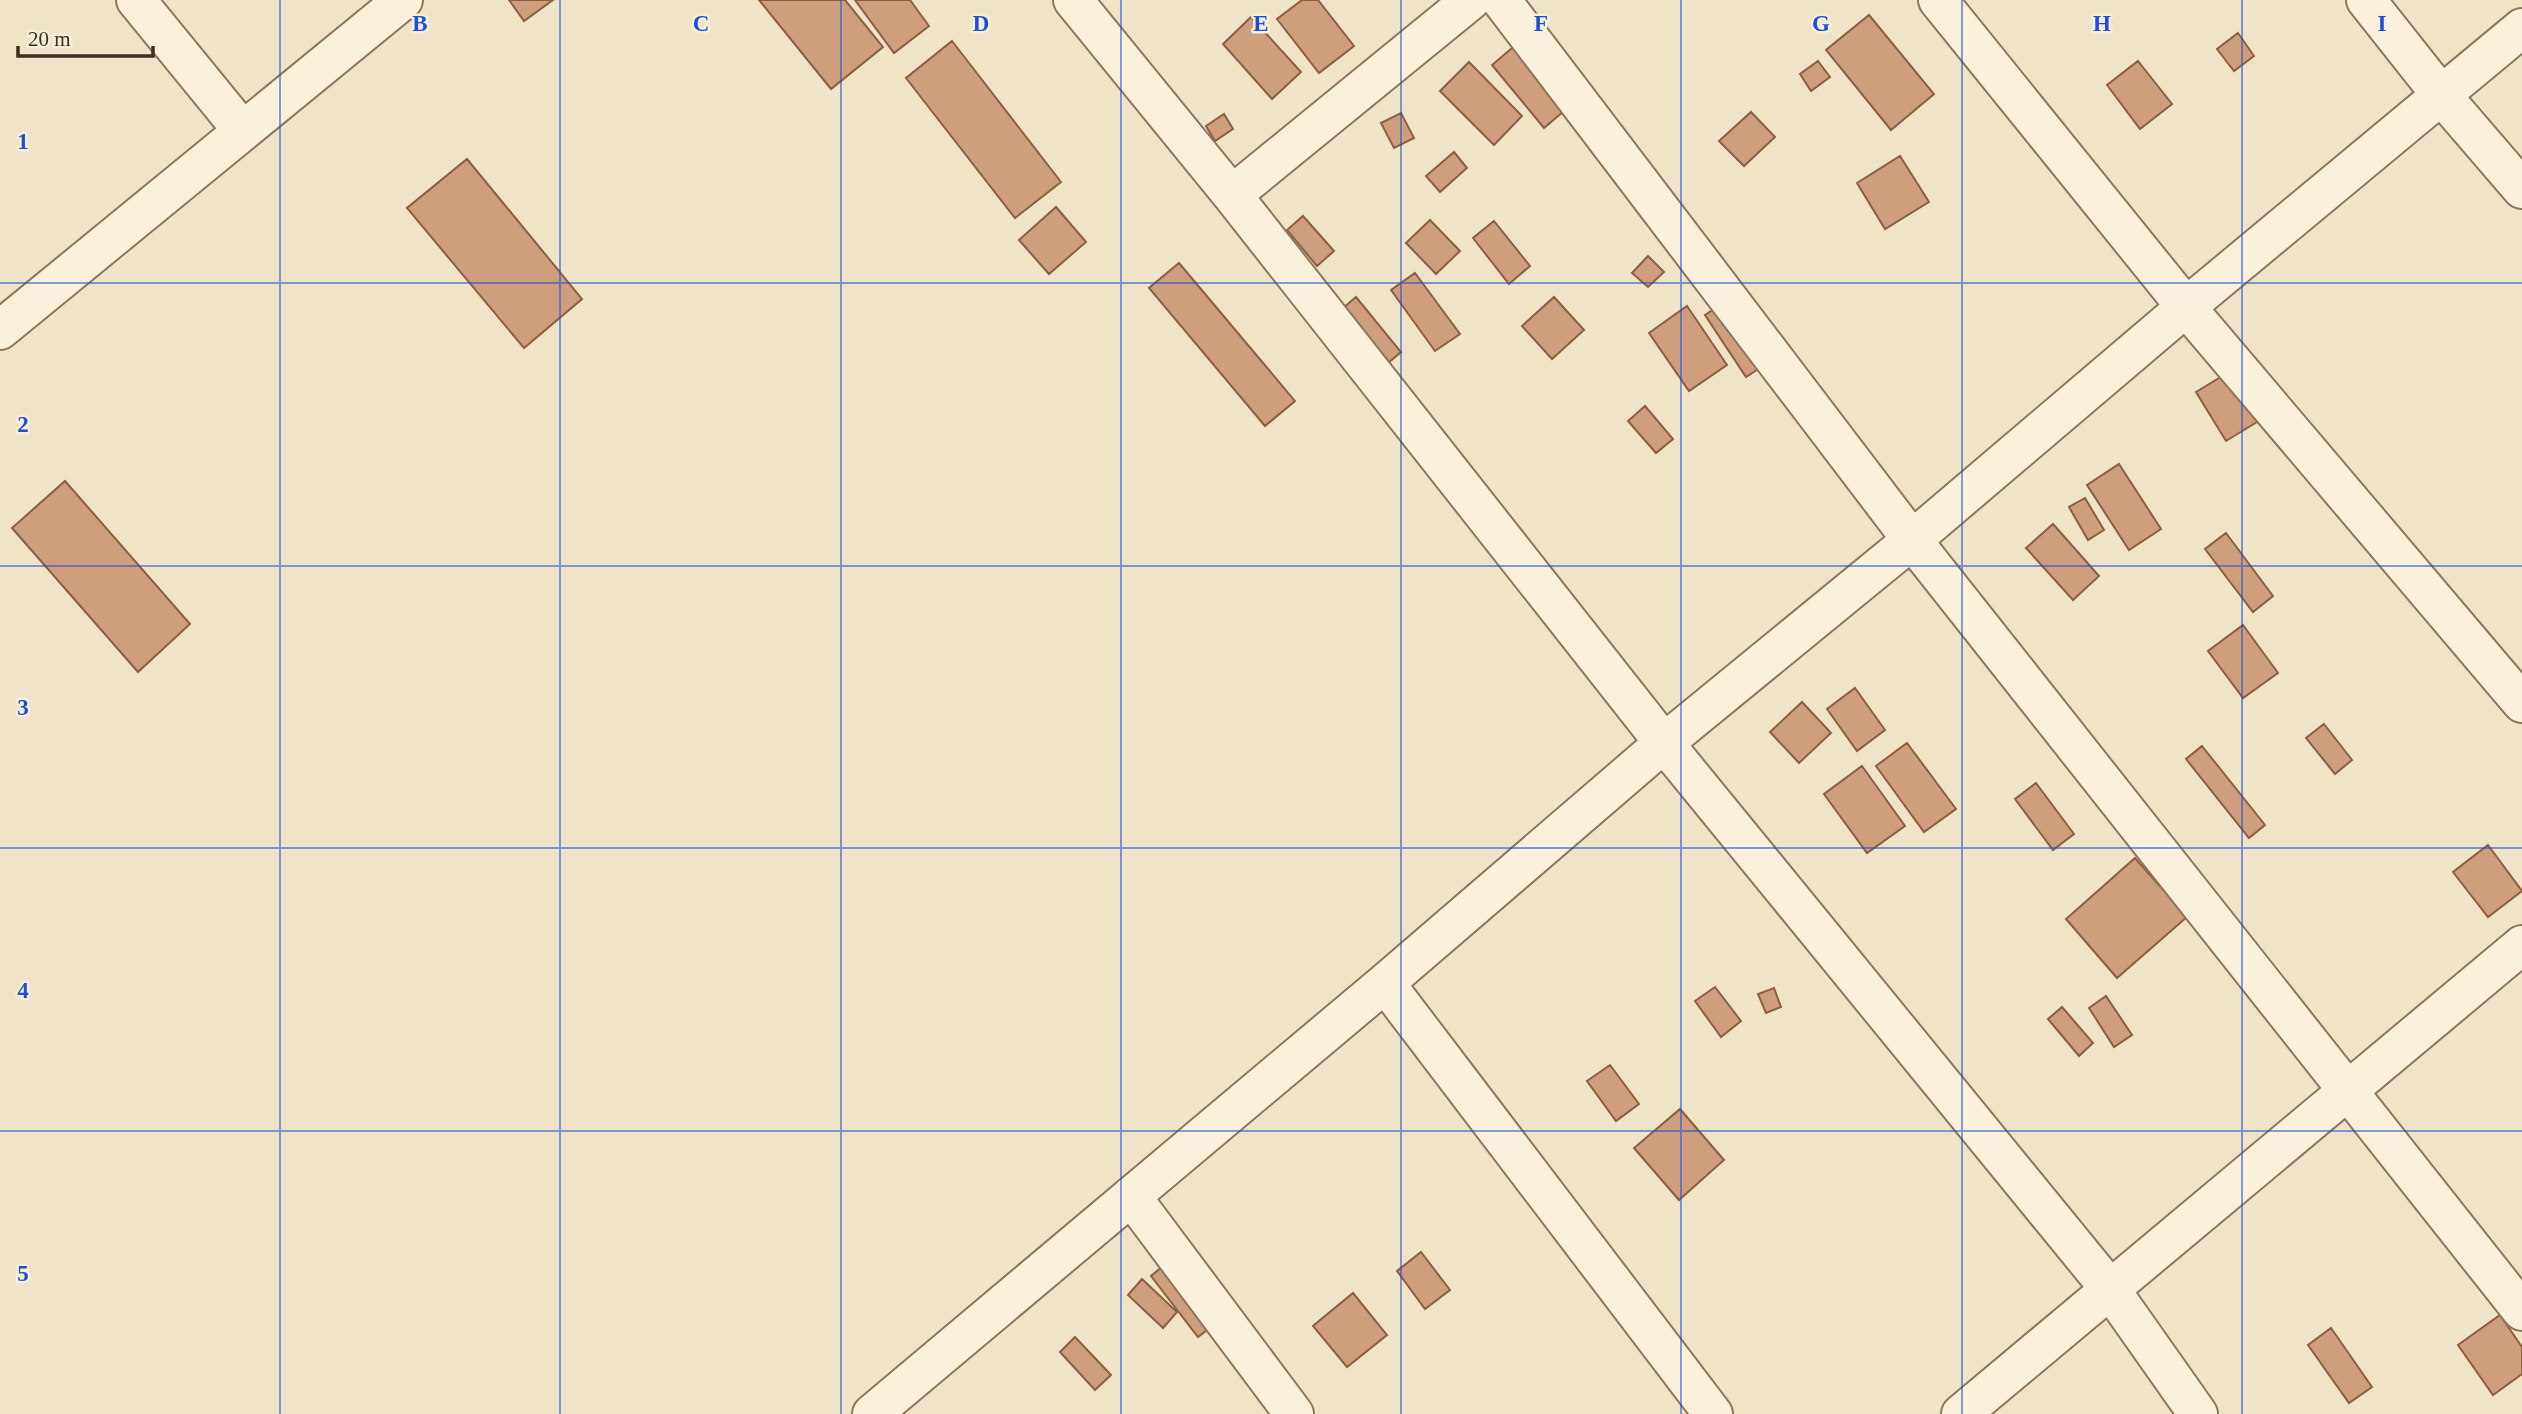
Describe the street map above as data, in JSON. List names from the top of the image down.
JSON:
{
  "scale_bar": "20 m",
  "grid": {
    "columns": [
      "B",
      "C",
      "D",
      "E",
      "F",
      "G",
      "H",
      "I"
    ],
    "rows": [
      "1",
      "2",
      "3",
      "4",
      "5"
    ]
  }
}
